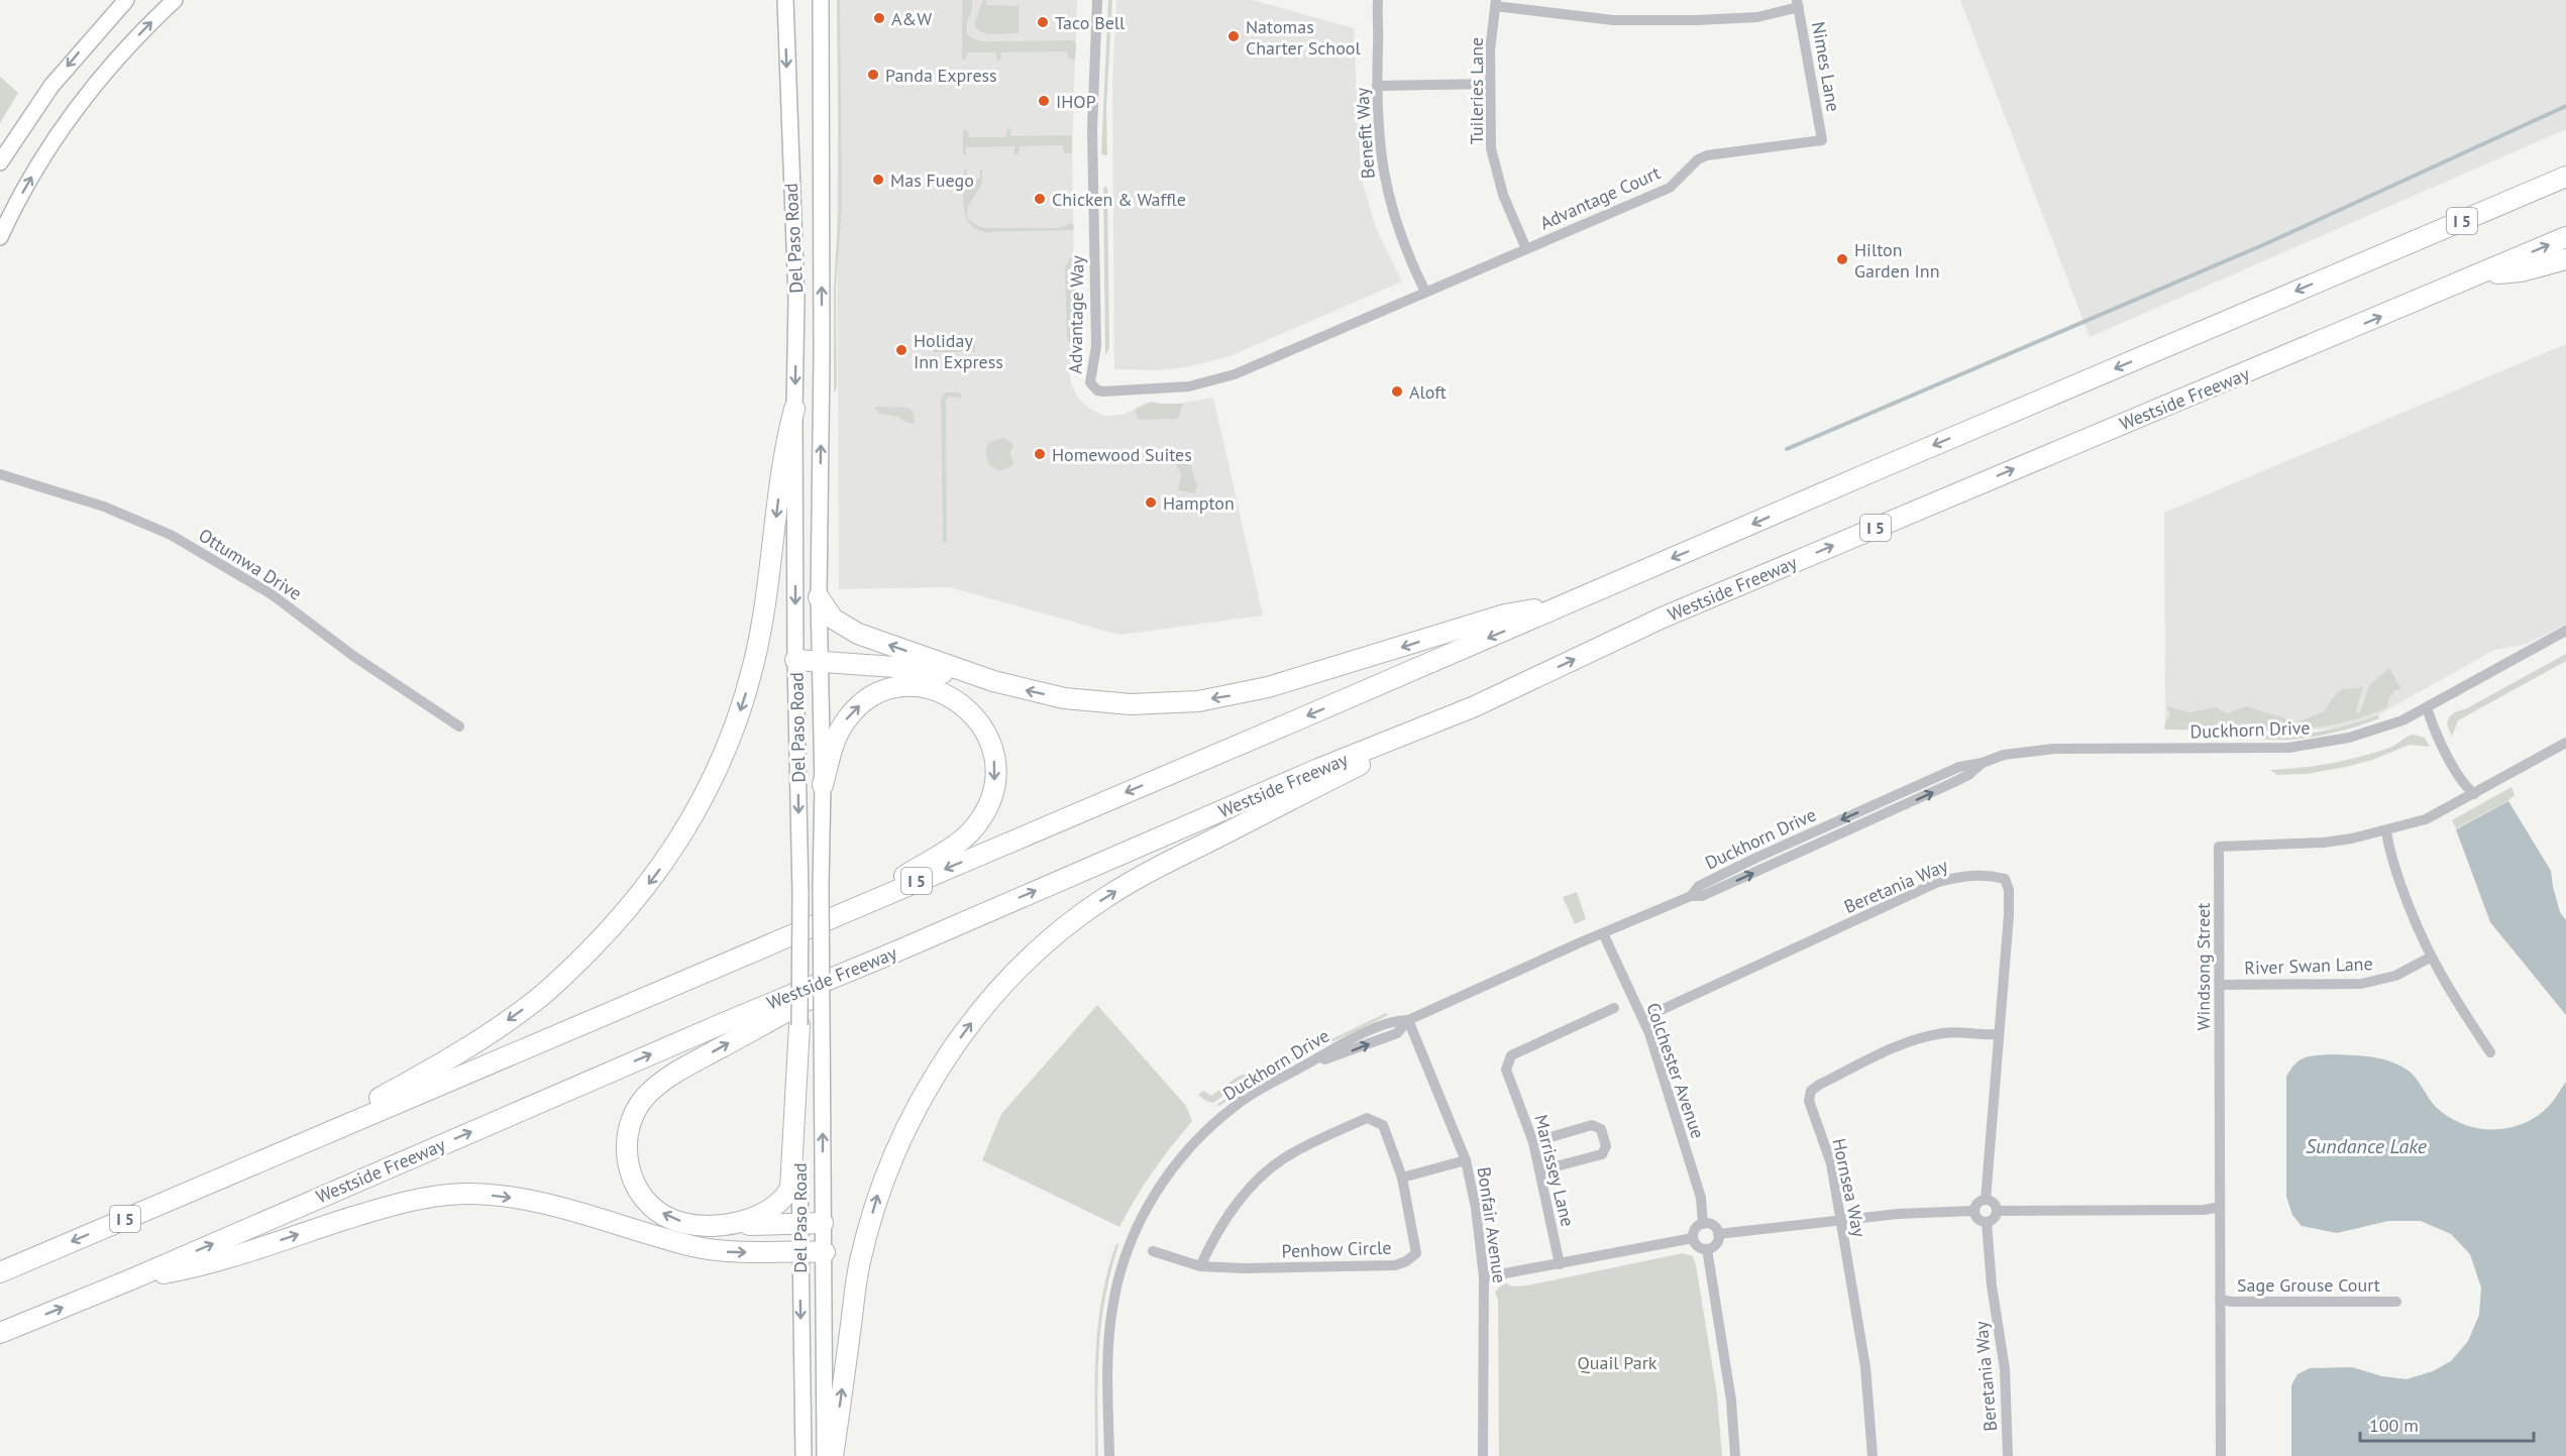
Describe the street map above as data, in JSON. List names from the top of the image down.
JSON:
{
  "streets": {
    "highway": ["I 5", "Westside Freeway"],
    "main road": ["Del Paso Road"],
    "street": [
      "Nimes Lane",
      "Tuileries Lane",
      "Benefit Way",
      "Advantage Court",
      "Advantage Way",
      "Ottumwa Drive",
      "Duckhorn Drive",
      "Beretania Way",
      "River Swan Lane",
      "Windsong Street",
      "Colchester Avenue",
      "Marrissey Lane",
      "Hornsea Way",
      "Bonfair Avenue",
      "Penhow Circle",
      "Sage Grouse Court"
    ]
  },
  "crossings": [
    ["Nimes Lane", "Advantage Court"],
    ["Tuileries Lane", "Advantage Court"],
    ["Benefit Way", "Advantage Court"],
    ["Benefit Way", "Advantage Way"],
    ["Advantage Court", "Advantage Way"],
    ["Duckhorn Drive", "Colchester Avenue"],
    ["Duckhorn Drive", "Bonfair Avenue"],
    ["Beretania Way", "Colchester Avenue"],
    ["Beretania Way", "Hornsea Way"],
    ["River Swan Lane", "Windsong Street"],
    ["Windsong Street", "Sage Grouse Court"]
  ],
  "water": ["Sundance Lake"],
  "parks": ["Quail Park"],
  "places": [
    "A&W",
    "Taco Bell",
    "Natomas Charter School",
    "Panda Express",
    "IHOP",
    "Mas Fuego",
    "Chicken & Waffle",
    "Hilton Garden Inn",
    "Holiday Inn Express",
    "Aloft",
    "Homewood Suites",
    "Hampton"
  ],
  "scale_bar": "100 m"
}
